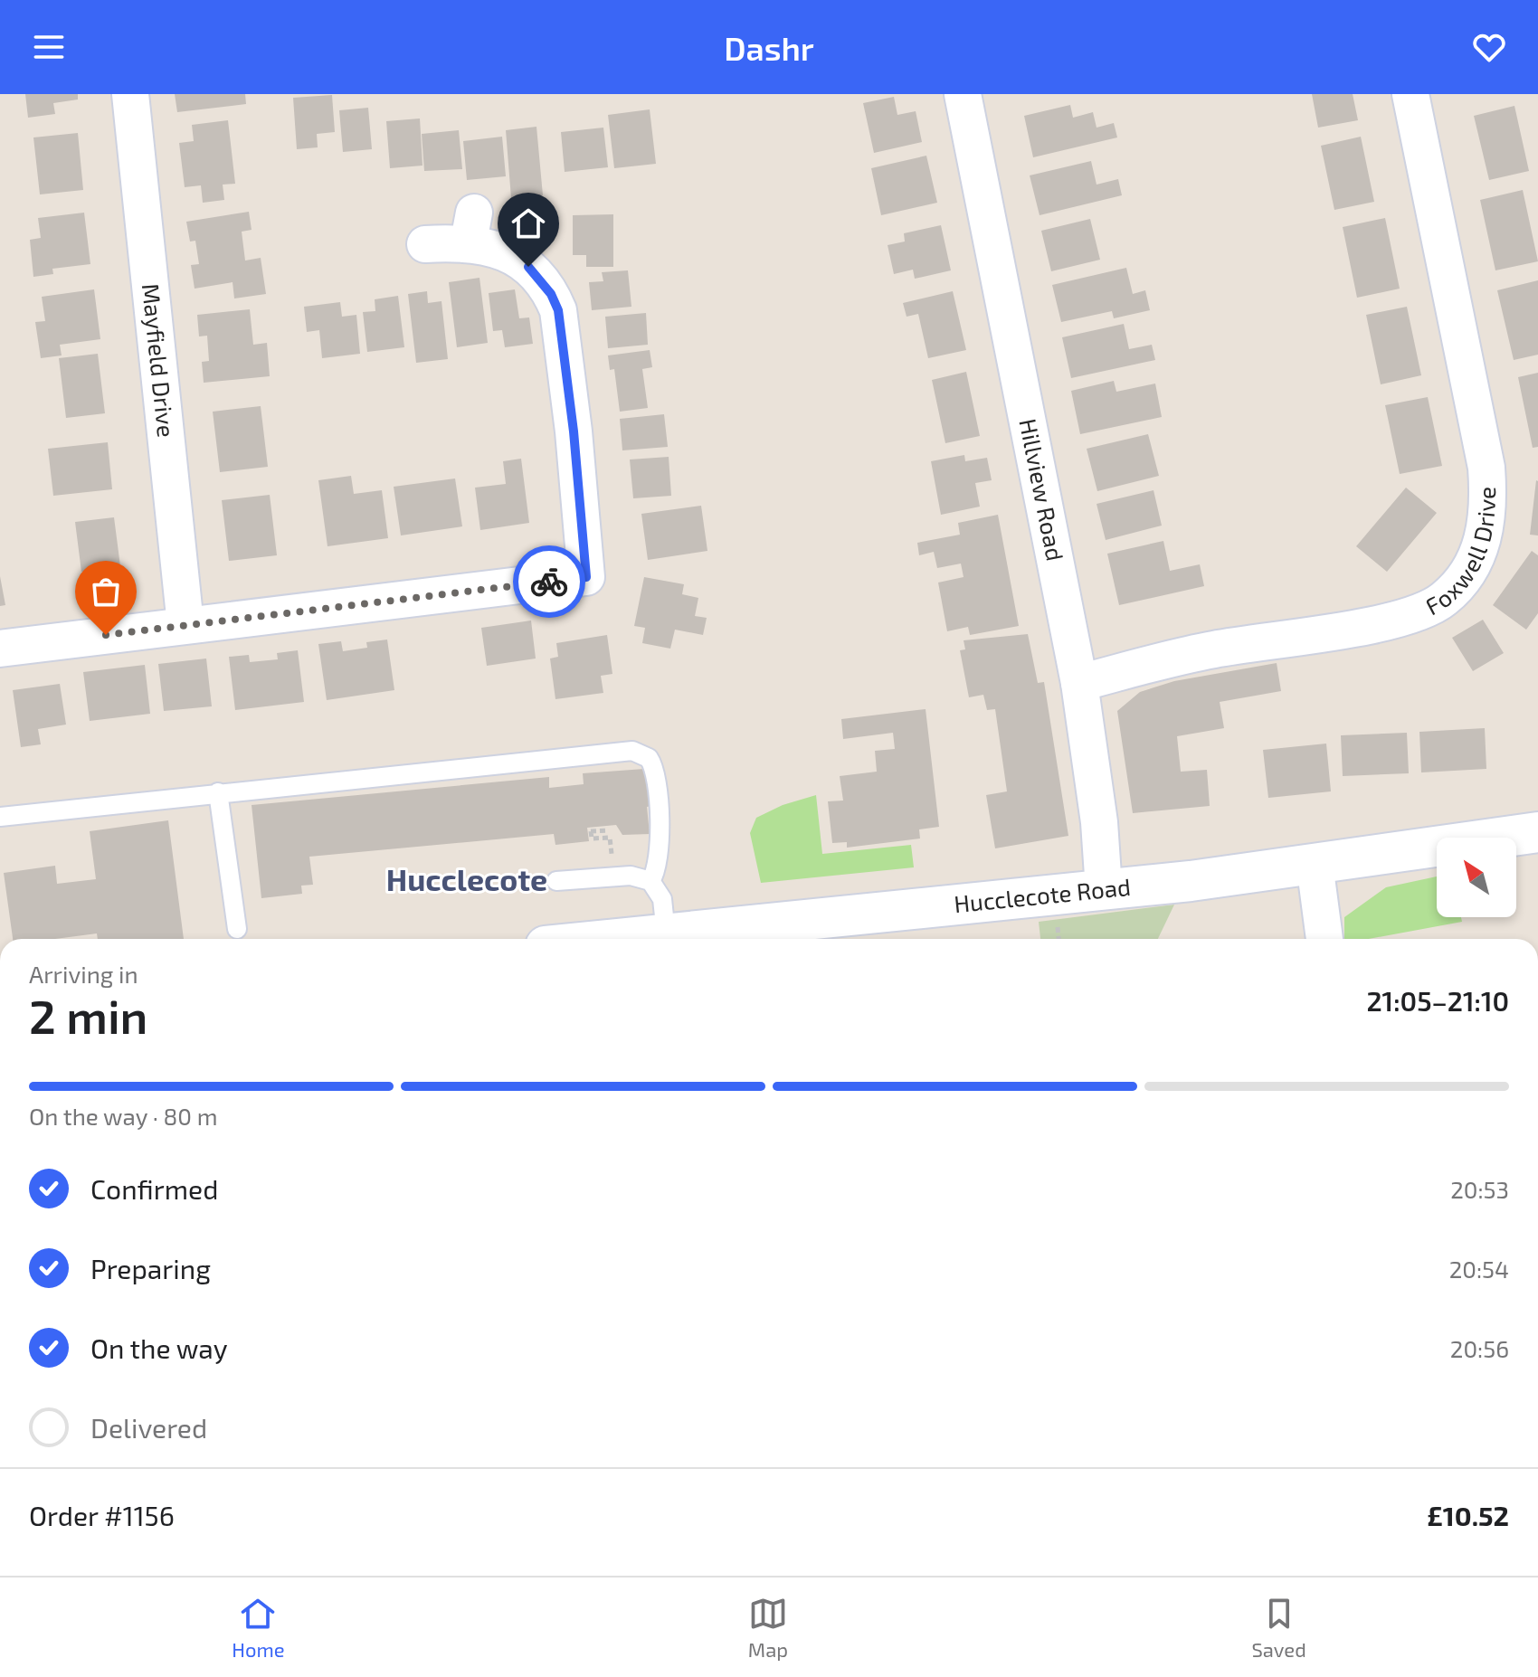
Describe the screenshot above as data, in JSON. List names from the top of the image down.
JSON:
{
  "streets": {
    "street": [
      "Mayfield Drive",
      "Hillview Road",
      "Foxwell Drive",
      "Hucclecote Road"
    ]
  },
  "crossings": [
    ["Hillview Road", "Foxwell Drive"],
    ["Hillview Road", "Hucclecote Road"]
  ],
  "districts": ["Hucclecote"],
  "north": "top left",
  "page": {
    "header": "Dashr",
    "heading": ["2 min", "Arriving in", "21:05–21:10"],
    "panel": ["Order #1156", "£10.52"],
    "bar": "On the way · 80 m",
    "list": [
      ["Confirmed", "20:53"],
      ["Preparing", "20:54"],
      ["On the way", "20:56"],
      "Delivered"
    ],
    "tabs": ["Home", "Map", "Saved"]
  }
}
